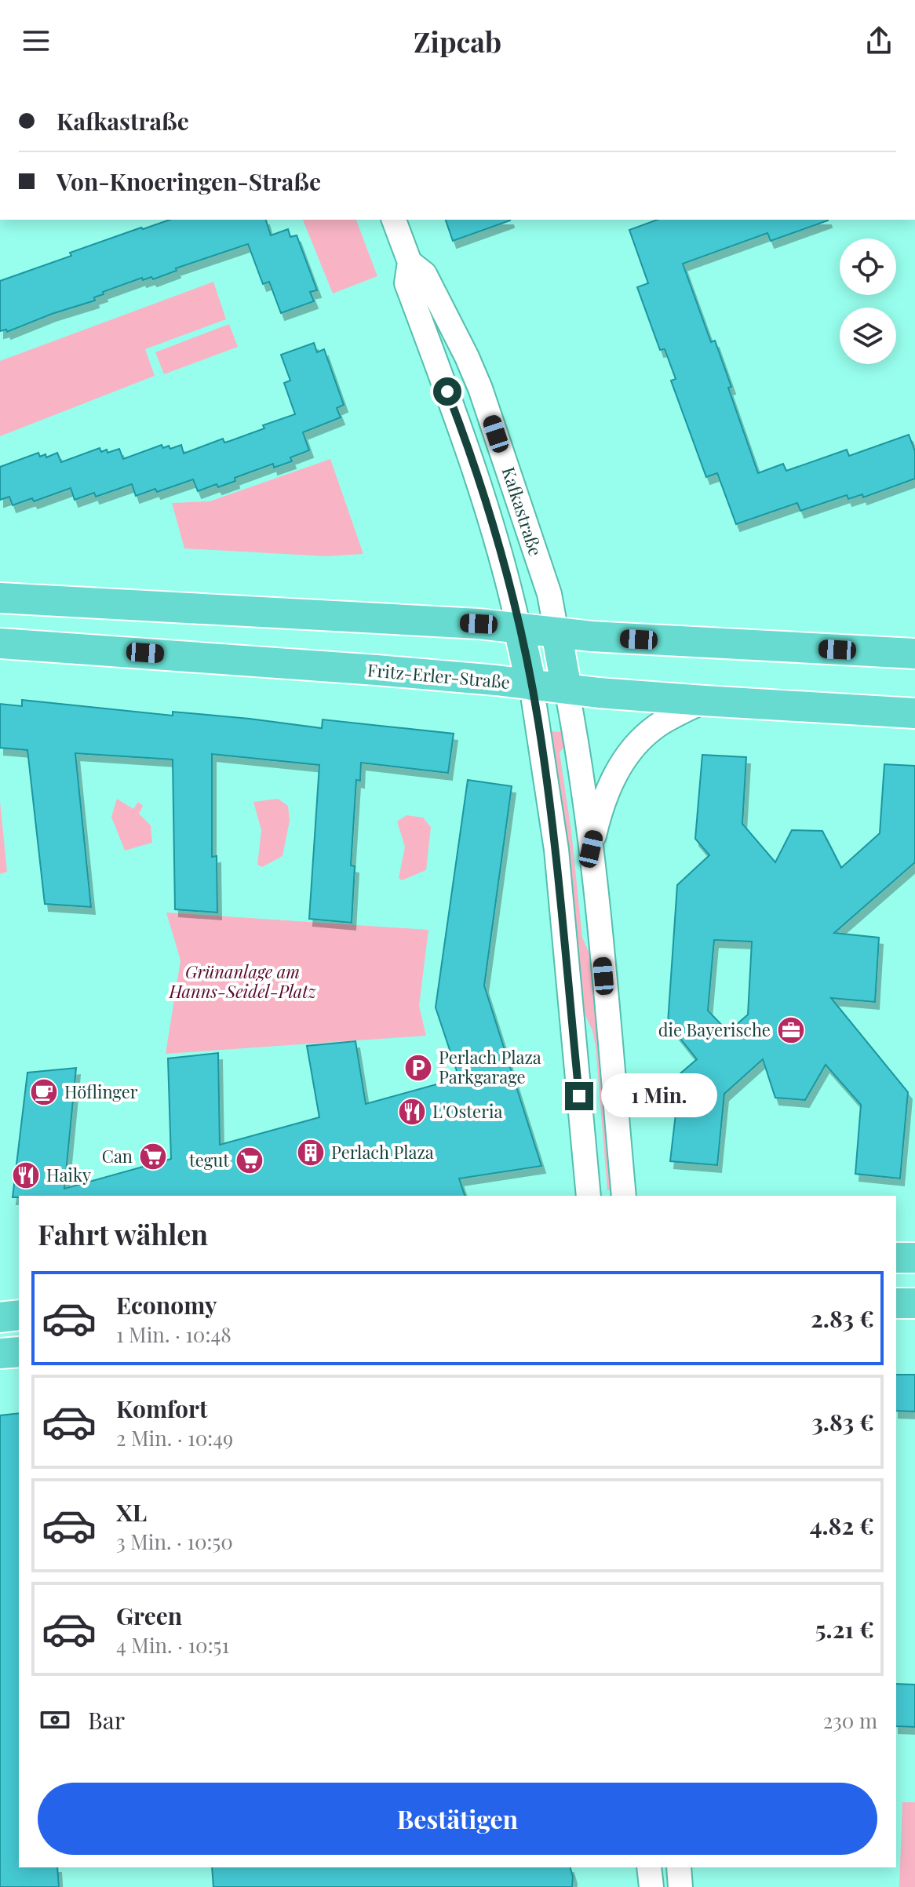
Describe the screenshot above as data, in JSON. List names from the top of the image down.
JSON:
{
  "streets": {
    "main road": ["Fritz-Erler-Straße"],
    "street": ["Kafkastraße"]
  },
  "parks": ["Grünanlage am Hanns-Seidel-Platz"],
  "places": {
    "office": ["die Bayerische"],
    "parking": ["Perlach Plaza Parkgarage"],
    "cafe": ["Höflinger"],
    "restaurant": ["L'Osteria", "Haiky"],
    "building": ["Perlach Plaza"],
    "supermarket": ["Can", "tegut"]
  },
  "page": {
    "header": "Zipcab",
    "banner": ["Kafkastraße", "Von-Knoeringen-Straße"],
    "bubble": "1 Min.",
    "heading": "Fahrt wählen",
    "list": [
      {
        "name": "Economy",
        "note": "1 Min. · 10:48",
        "value": "2.83 €"
      },
      {
        "name": "Komfort",
        "note": "2 Min. · 10:49",
        "value": "3.83 €"
      },
      {
        "name": "XL",
        "note": "3 Min. · 10:50",
        "value": "4.82 €"
      },
      {
        "name": "Green",
        "note": "4 Min. · 10:51",
        "value": "5.21 €"
      }
    ],
    "pay": ["Bar", "230 m"],
    "buttons": "Bestätigen"
  }
}
